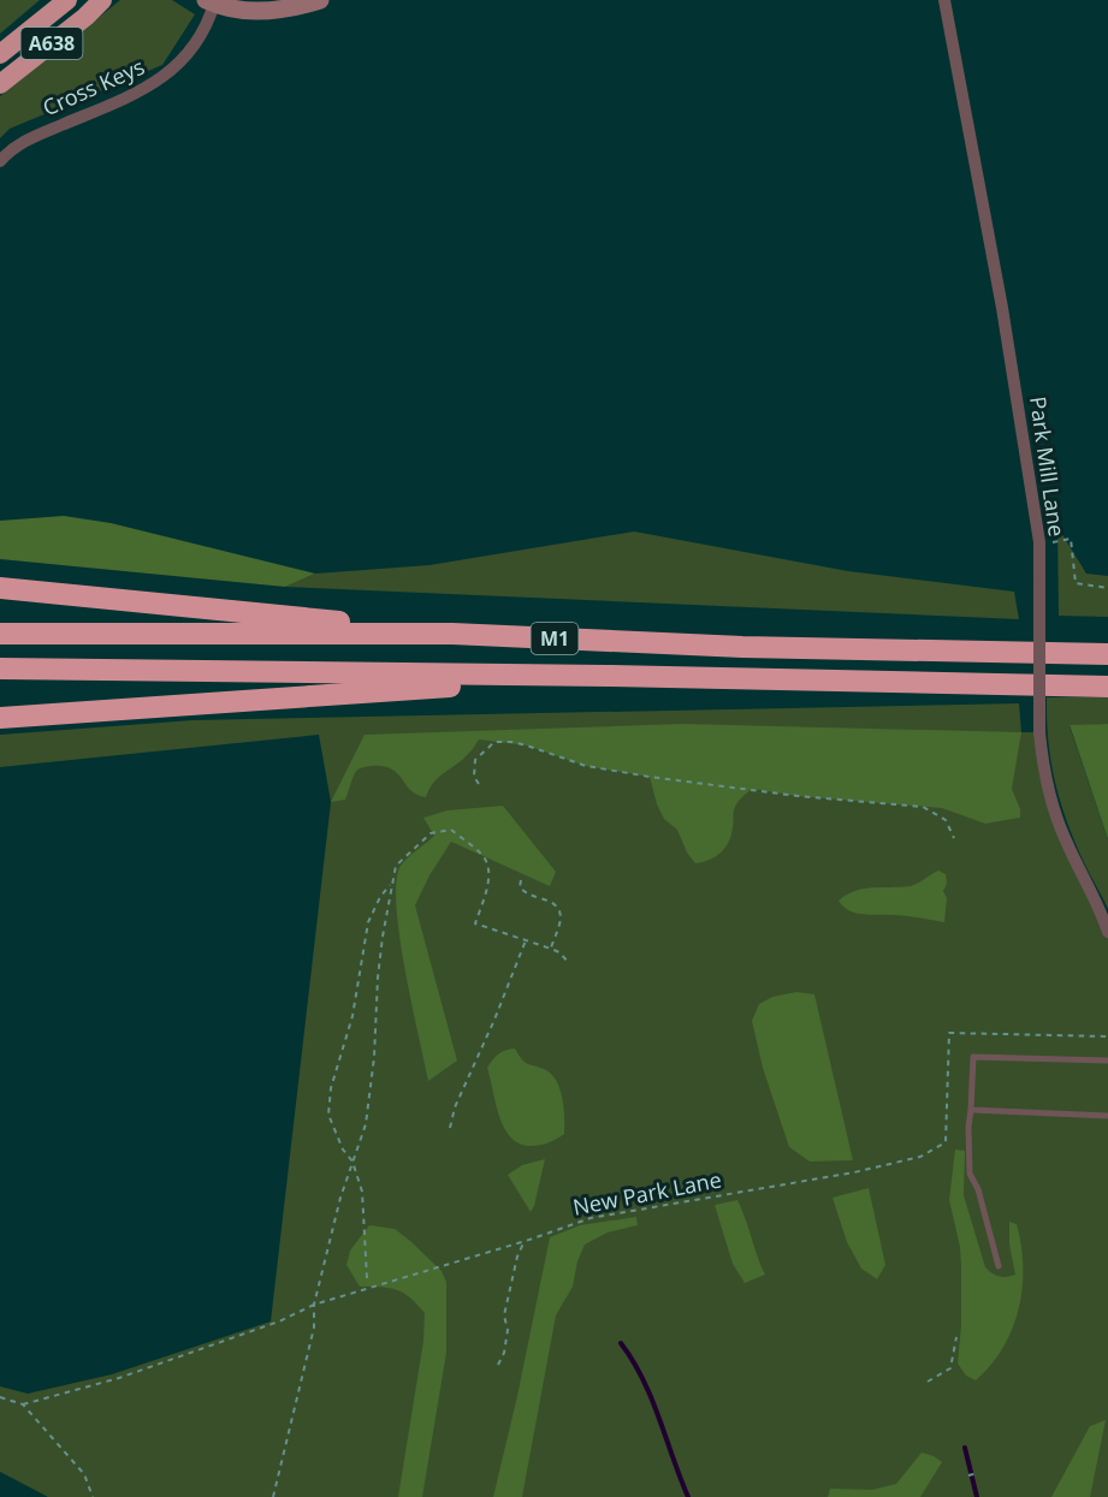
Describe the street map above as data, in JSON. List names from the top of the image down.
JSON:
{
  "streets": {
    "highway": ["A638", "M1"],
    "street": ["Cross Keys", "Park Mill Lane"],
    "path": ["New Park Lane"]
  }
}
